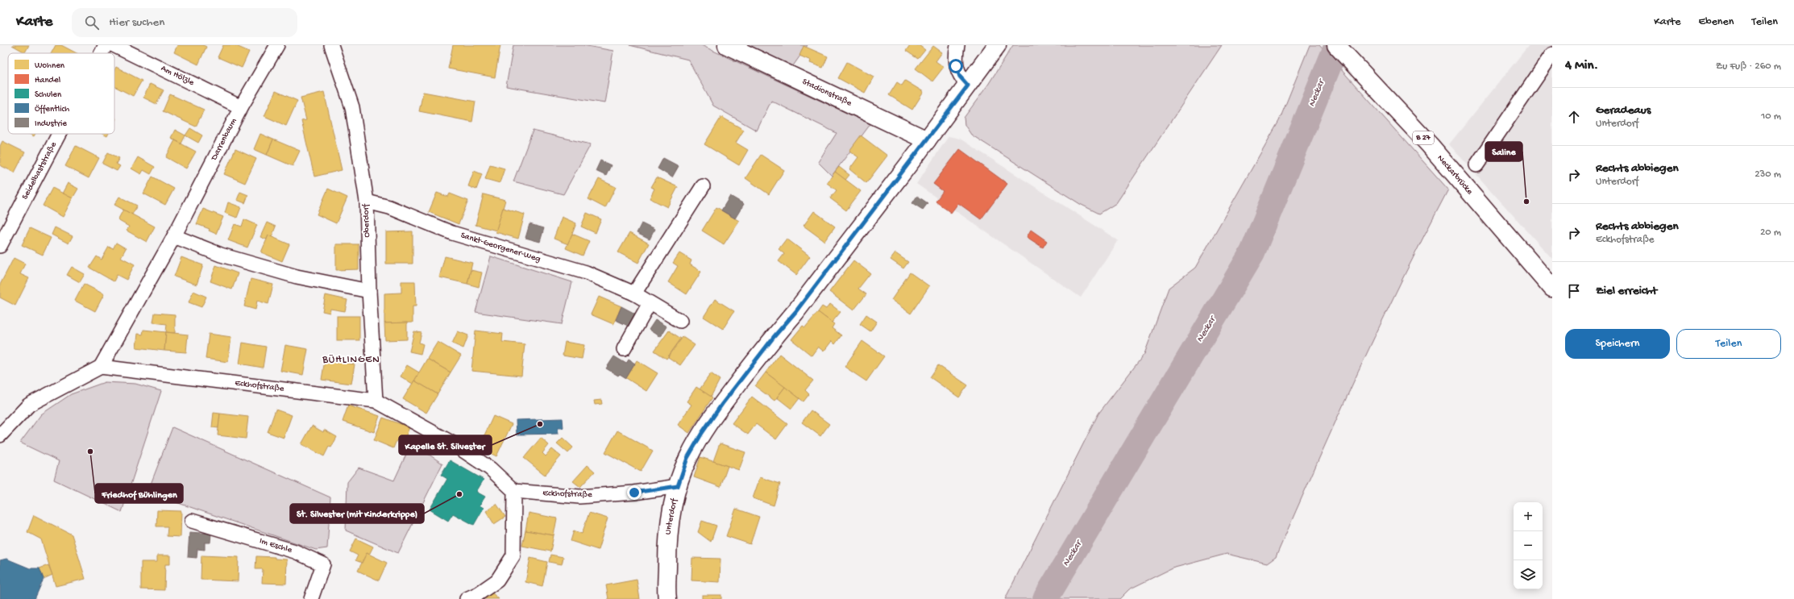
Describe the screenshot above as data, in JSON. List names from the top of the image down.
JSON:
{
  "streets": {
    "street": [
      "Am Hölzle",
      "Stadionstraße",
      "B 27",
      "Darrenbaum",
      "Seidelbaststraße",
      "Neckarbrücke",
      "Oberdorf",
      "Sankt-Georgener-Weg",
      "Eckhofstraße",
      "Unterdorf",
      "Im Eschle"
    ]
  },
  "crossings": [
    ["Am Hölzle", "Darrenbaum"],
    ["Stadionstraße", "Unterdorf"],
    ["Darrenbaum", "Eckhofstraße"],
    ["Oberdorf", "Sankt-Georgener-Weg"],
    ["Oberdorf", "Eckhofstraße"],
    ["Eckhofstraße", "Unterdorf"]
  ],
  "districts": ["BÜHLINGEN"],
  "water": ["Neckar"],
  "places": [
    "Saline",
    "Kapelle St. Silvester",
    "Friedhof Bühlingen",
    "St. Silvester (mit Kinderkrippe)"
  ],
  "legend": [
    "Wohnen",
    "Handel",
    "Schulen",
    "Öffentlich",
    "Industrie"
  ],
  "page": {
    "header": "Karte",
    "search": "Hier suchen",
    "nav": ["Karte", "Ebenen", "Teilen"],
    "heading": ["4 Min.", "Zu Fuß · 260 m"],
    "list": [
      ["Geradeaus", "Unterdorf", "10 m"],
      ["Rechts abbiegen", "Unterdorf", "230 m"],
      ["Rechts abbiegen", "Eckhofstraße", "20 m"],
      "Ziel erreicht"
    ],
    "buttons": ["Speichern", "Teilen"],
    "map_buttons": ["+", "−"]
  }
}
